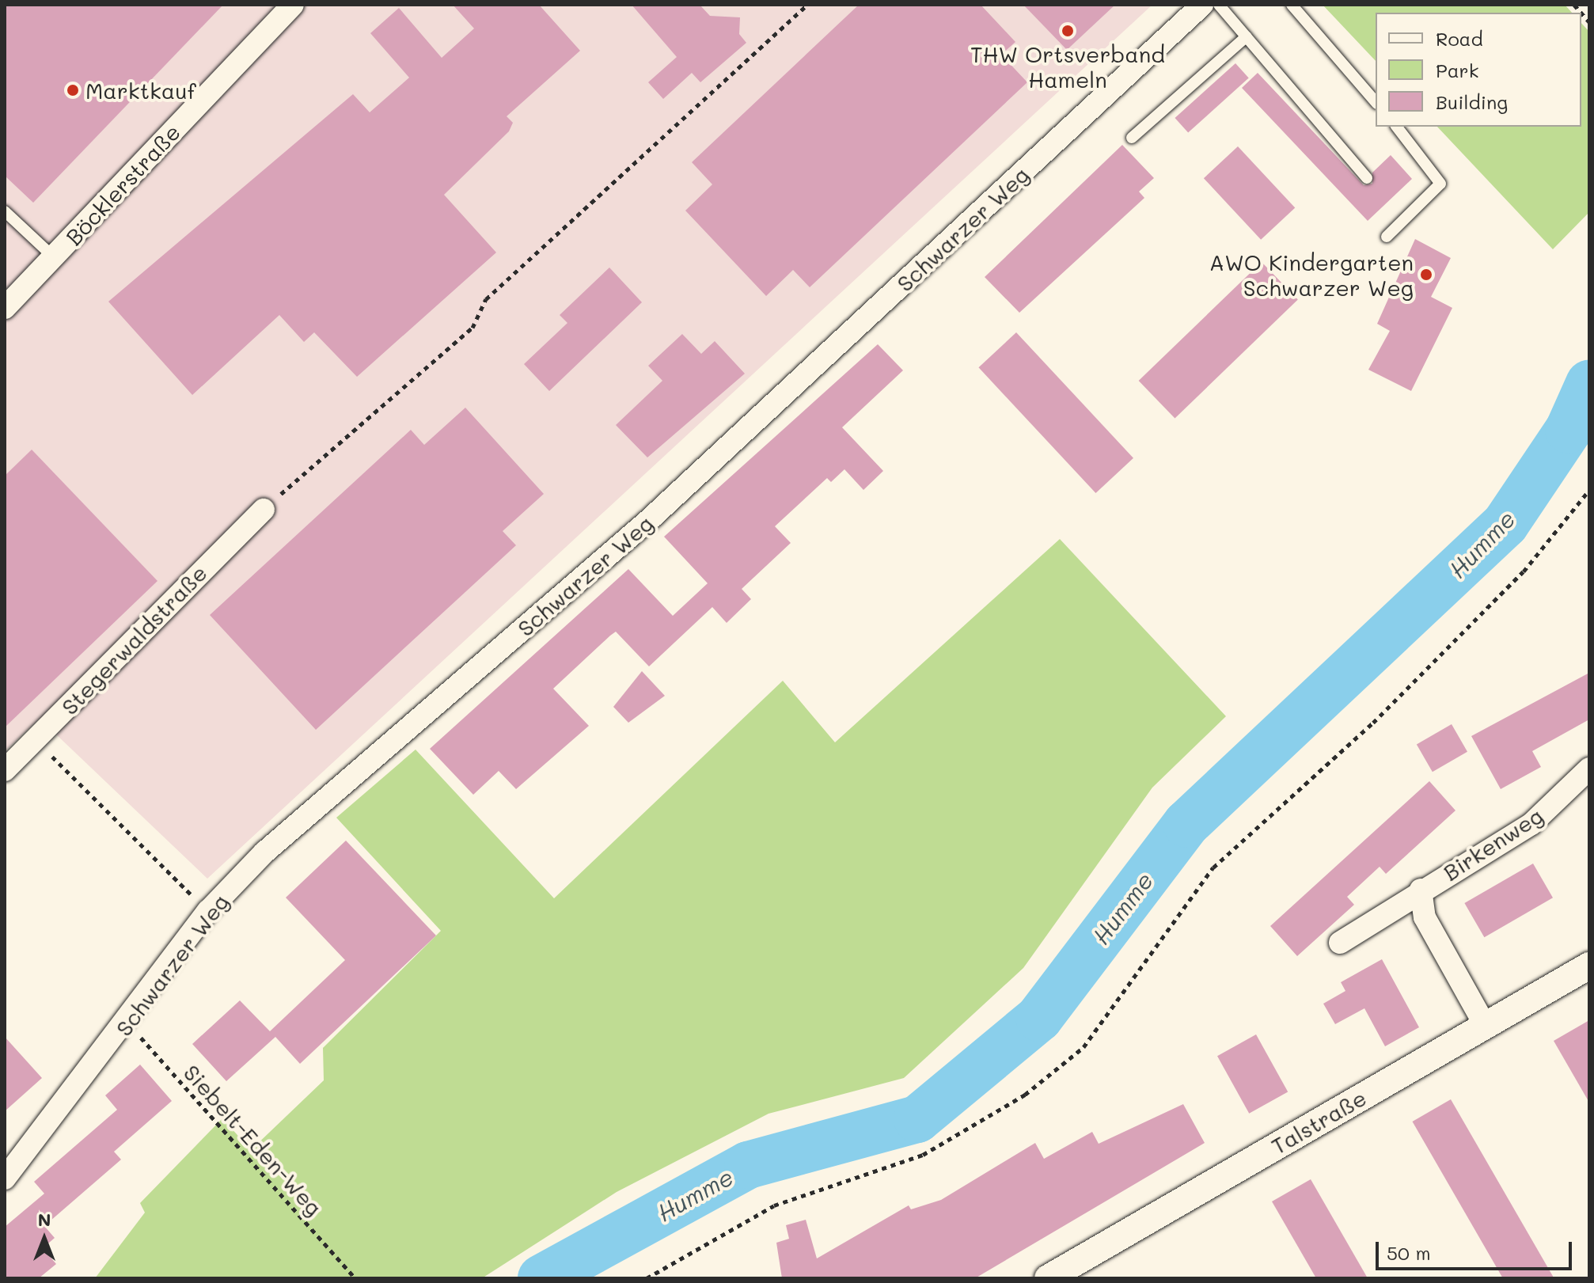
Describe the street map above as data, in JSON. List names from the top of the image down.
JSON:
{
  "streets": {
    "street": [
      "Böcklerstraße",
      "Schwarzer Weg",
      "Stegerwaldstraße",
      "Birkenweg",
      "Talstraße"
    ],
    "path": ["Siebelt-Eden-Weg"]
  },
  "crossings": [
    ["Schwarzer Weg", "Siebelt-Eden-Weg"],
    ["Birkenweg", "Talstraße"]
  ],
  "water": ["Humme"],
  "places": ["THW Ortsverband Hameln", "Marktkauf", "AWO Kindergarten Schwarzer Weg"],
  "legend": ["Road", "Park", "Building"],
  "scale_bar": "50 m",
  "north": "top"
}
